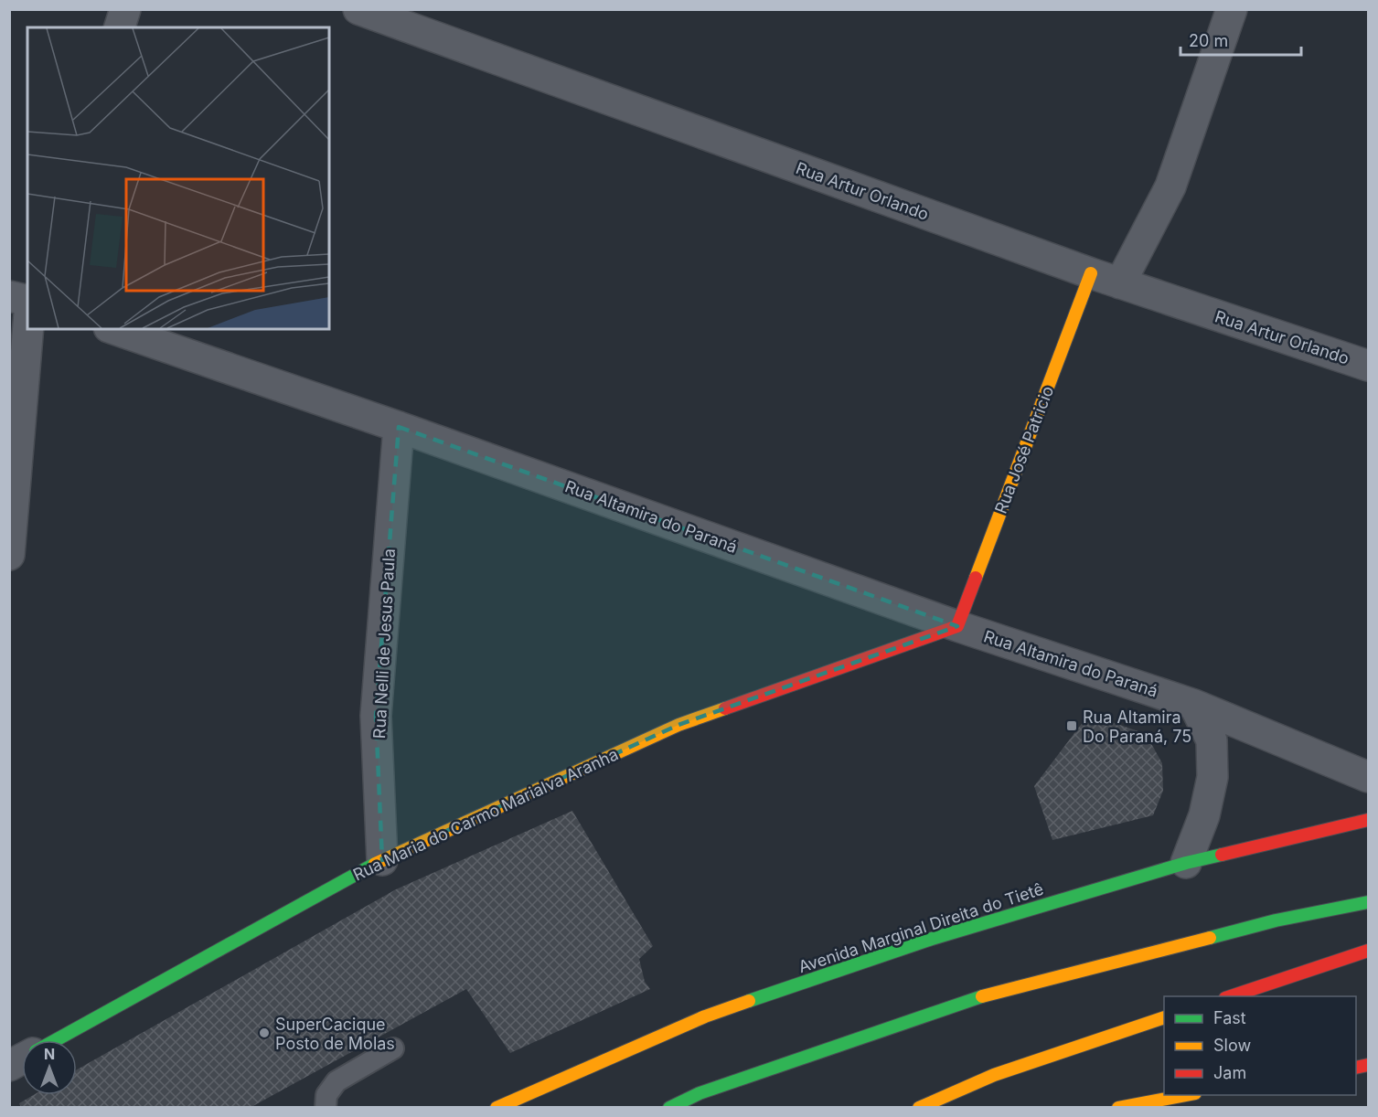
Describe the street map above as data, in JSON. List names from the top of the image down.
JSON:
{
  "streets": {
    "main road": ["Rua José Patricio", "Rua Maria do Carmo Marialva Aranha", "Avenida Marginal Direita do Tietê"],
    "street": ["Rua Artur Orlando", "Rua Altamira do Paraná", "Rua Nelli de Jesus Paula"]
  },
  "crossings": [
    ["Rua Artur Orlando", "Rua José Patricio"],
    ["Rua José Patricio", "Rua Altamira do Paraná"],
    ["Rua José Patricio", "Rua Maria do Carmo Marialva Aranha"],
    ["Rua Altamira do Paraná", "Rua Nelli de Jesus Paula"],
    ["Rua Altamira do Paraná", "Rua Maria do Carmo Marialva Aranha"],
    ["Rua Nelli de Jesus Paula", "Rua Maria do Carmo Marialva Aranha"]
  ],
  "places": {
    "transit": ["Rua Altamira Do Paraná, 75"],
    "other": ["SuperCacique Posto de Molas"]
  },
  "legend": ["Fast", "Slow", "Jam"],
  "scale_bar": "20 m",
  "north": "top"
}
